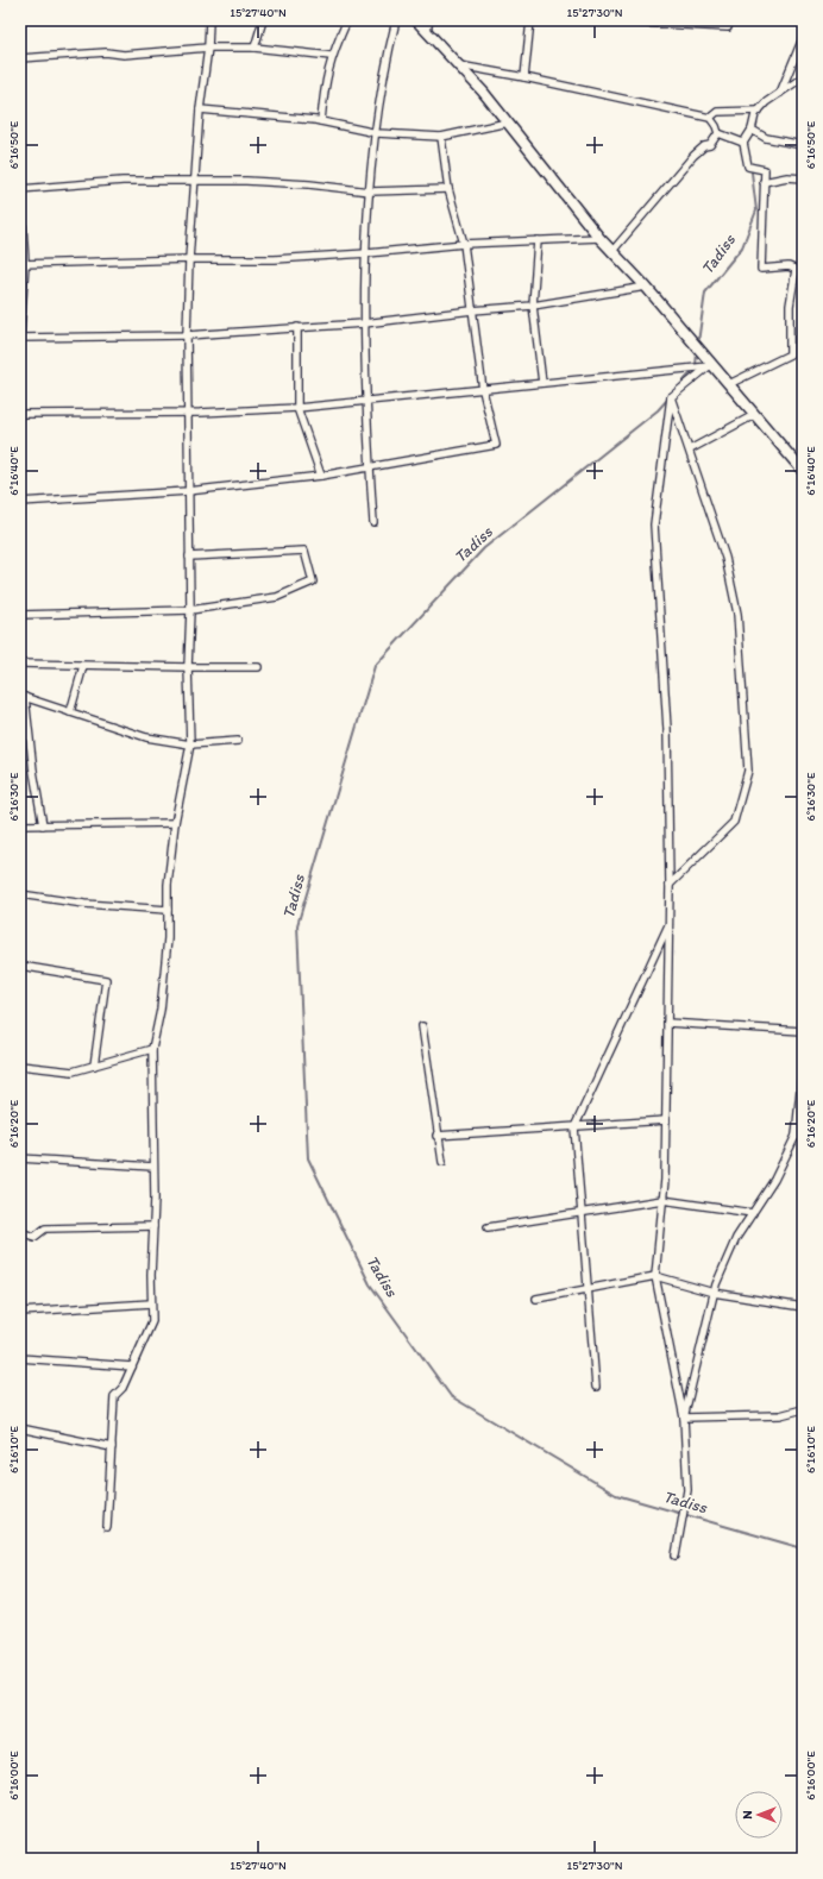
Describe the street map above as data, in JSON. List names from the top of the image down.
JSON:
{
  "water": ["Tadiss"],
  "north": "left",
  "coordinates": [
    "15°27'40\"N",
    "15°27'30\"N",
    "6°16'50\"E",
    "6°16'40\"E",
    "6°16'30\"E",
    "6°16'20\"E",
    "6°16'10\"E",
    "6°16'00\"E"
  ]
}
